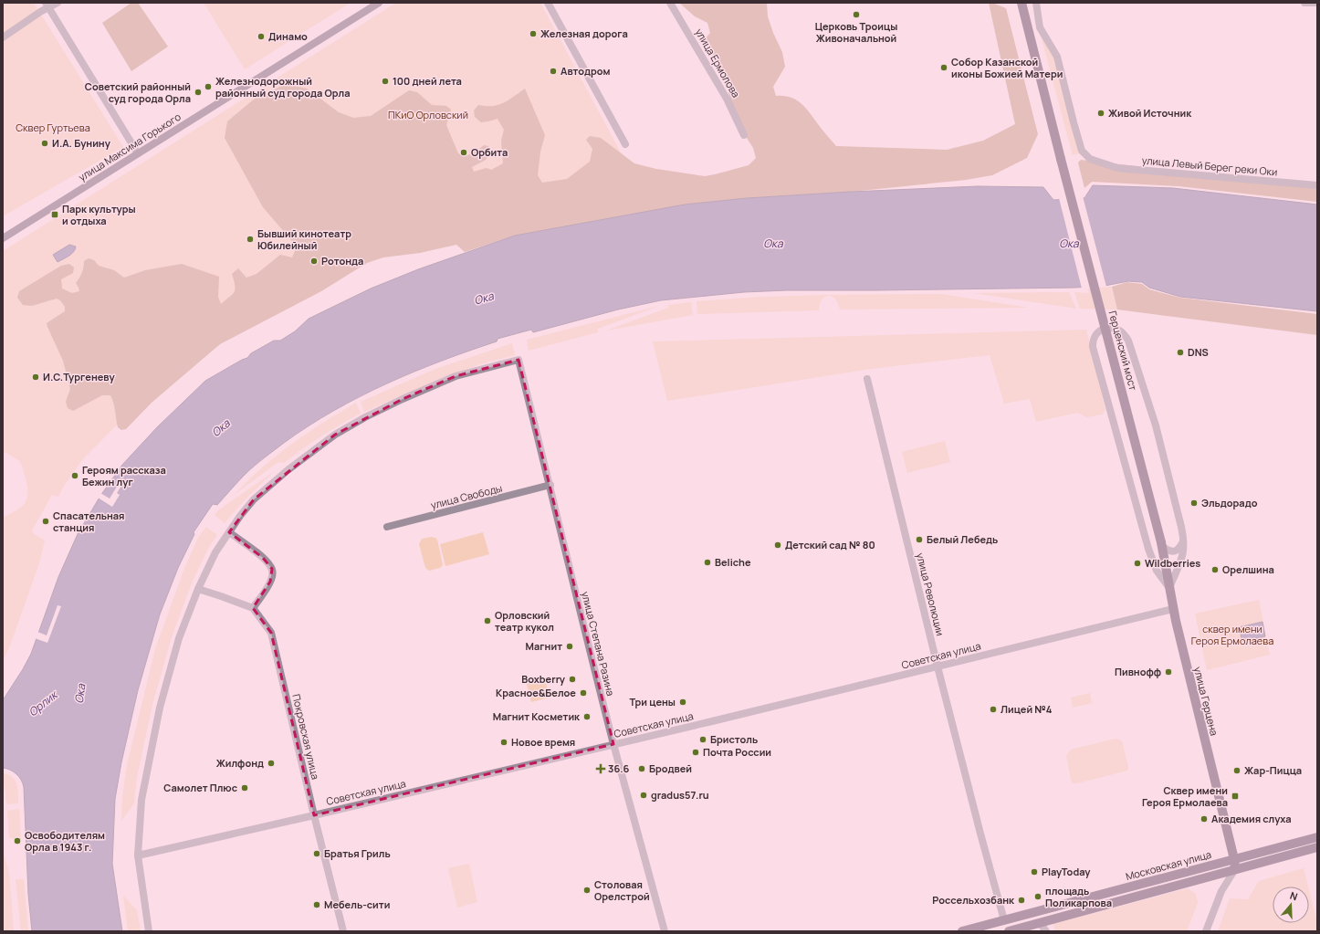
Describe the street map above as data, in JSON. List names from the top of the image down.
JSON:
{
  "streets": {
    "main road": [
      "улица Максима Горького",
      "Герценский мост",
      "улица Герцена",
      "Московская улица"
    ],
    "street": [
      "улица Ермолова",
      "улица Левый Берег реки Оки",
      "улица Свободы",
      "улица Революции",
      "улица Степана Разина",
      "Советская улица",
      "Покровская улица"
    ]
  },
  "crossings": [
    ["Герценский мост", "улица Герцена"],
    ["улица Свободы", "улица Степана Разина"],
    ["улица Революции", "Советская улица"],
    ["улица Революции", "Московская улица"],
    ["улица Степана Разина", "Советская улица"],
    ["Советская улица", "улица Герцена"],
    ["Советская улица", "Покровская улица"],
    ["улица Герцена", "Московская улица"]
  ],
  "water": ["Ока", "Орлик"],
  "parks": ["ПКиО Орловский", "Сквер Гуртьева", "сквер имени Героя Ермолаева"],
  "places": {
    "other": [
      "Церковь Троицы Живоначальной",
      "Железная дорога",
      "Динамо",
      "Собор Казанской иконы Божией Матери",
      "Автодром",
      "100 дней лета",
      "Железнодорожный районный суд города Орла",
      "Советский районный суд города Орла",
      "Живой Источник",
      "И.А. Бунину",
      "Орбита",
      "Бывший кинотеатр Юбилейный",
      "Ротонда",
      "DNS",
      "И.С.Тургеневу",
      "Героям рассказа Бежин луг",
      "Эльдорадо",
      "Спасательная станция",
      "Белый Лебедь",
      "Детский сад № 80",
      "Beliche",
      "Wildberries",
      "Орелшина",
      "Орловский театр кукол",
      "Магнит",
      "Пивнофф",
      "Boxberry",
      "Красное&Белое",
      "Три цены",
      "Лицей №4",
      "Магнит Косметик",
      "Бристоль",
      "Новое время",
      "Почта России",
      "Жилфонд",
      "Бродвей",
      "Жар-Пицца",
      "Самолет Плюс",
      "gradus57.ru",
      "Академия слуха",
      "Освободителям Орла в 1943 г.",
      "Братья Гриль",
      "PlayToday",
      "Столовая Орелстрой",
      "площадь Поликарпова",
      "Россельхозбанк",
      "Мебель-сити"
    ],
    "transit": ["Парк культуры и отдыха", "Сквер имени Героя Ермолаева"],
    "health": ["36.6"]
  },
  "north": "top"
}
